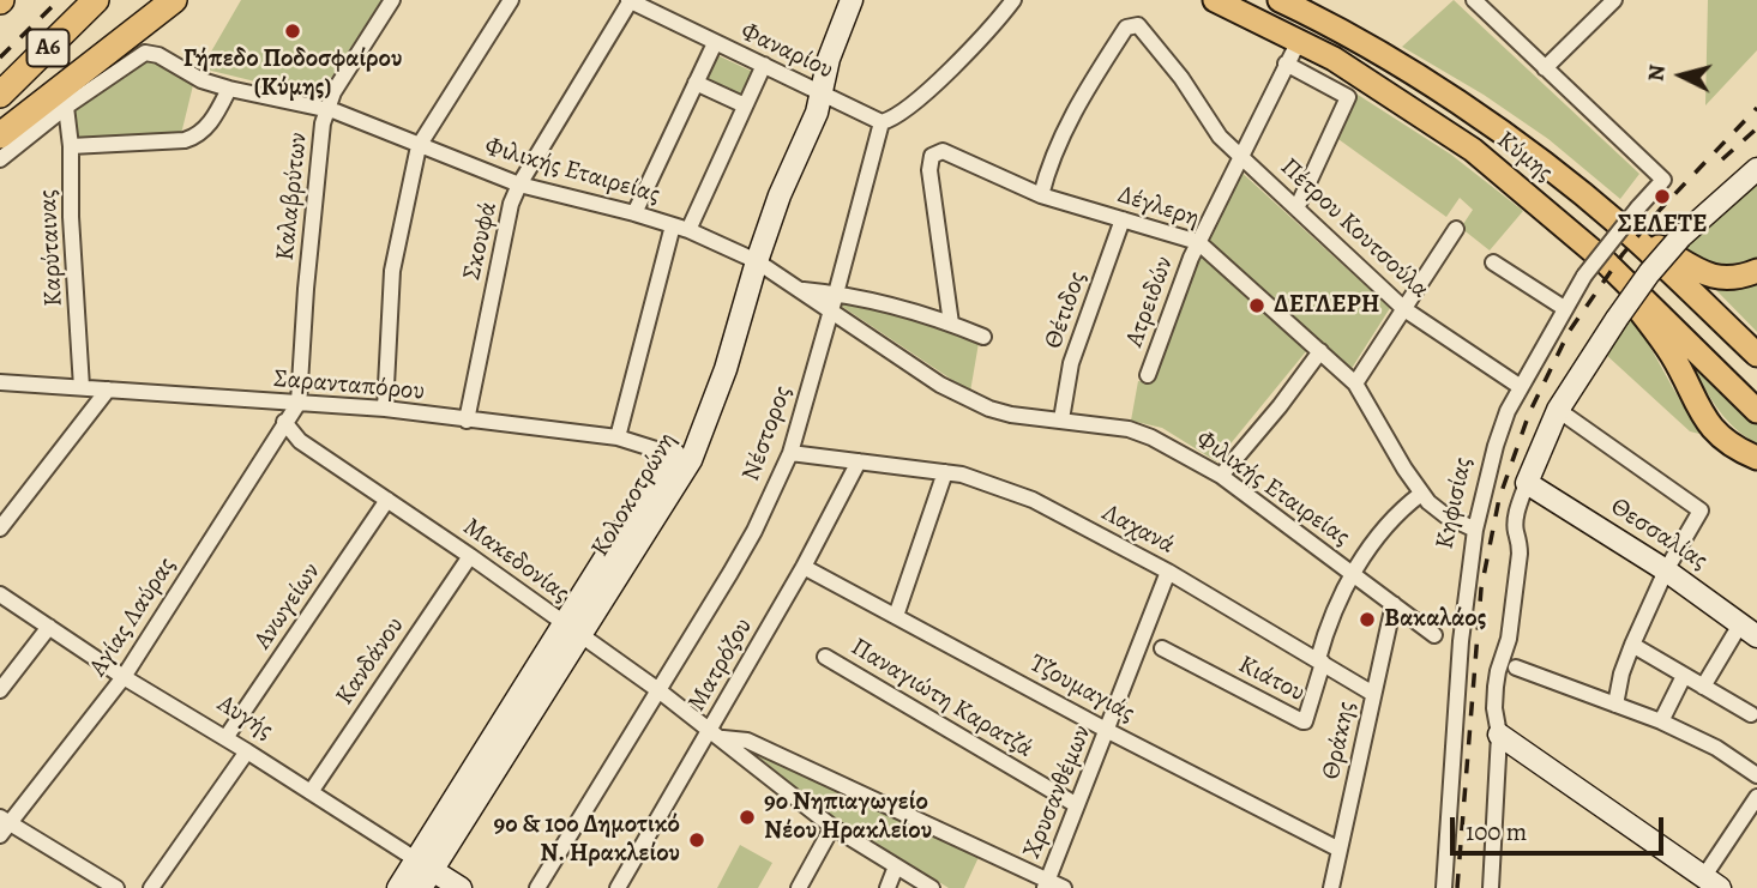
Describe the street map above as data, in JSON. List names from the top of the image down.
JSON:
{
  "streets": {
    "highway": ["Α6"],
    "main road": ["Κύμης"],
    "street": [
      "Φαναρίου",
      "Φιλικής Εταιρείας",
      "Καλαβρύτων",
      "Δέγλερη",
      "Πέτρου Κουτσούλα",
      "Σκουφά",
      "Καρύταινας",
      "Ατρειδών",
      "Θέτιδος",
      "Σαρανταπόρου",
      "Νέστορος",
      "Κολοκοτρώνη",
      "Κηφισίας",
      "Λαχανά",
      "Θεσσαλίας",
      "Μακεδονίας",
      "Ανωγείων",
      "Αγίας Λαύρας",
      "Κανδάνου",
      "Ματρόζου",
      "Κιάτου",
      "Τζουμαγιάς",
      "Παναγιώτη Καρατζά",
      "Αυγής",
      "Θράκης",
      "Χρυσανθέμων"
    ]
  },
  "crossings": [
    ["Φαναρίου", "Σκουφά"],
    ["Φαναρίου", "Νέστορος"],
    ["Φαναρίου", "Κολοκοτρώνη"],
    ["Κύμης", "Ατρειδών"],
    ["Φιλικής Εταιρείας", "Καλαβρύτων"],
    ["Φιλικής Εταιρείας", "Δέγλερη"],
    ["Φιλικής Εταιρείας", "Σκουφά"],
    ["Φιλικής Εταιρείας", "Καρύταινας"],
    ["Φιλικής Εταιρείας", "Θέτιδος"],
    ["Φιλικής Εταιρείας", "Νέστορος"],
    ["Φιλικής Εταιρείας", "Κολοκοτρώνη"],
    ["Φιλικής Εταιρείας", "Κιάτου"],
    ["Φιλικής Εταιρείας", "Θράκης"],
    ["Καλαβρύτων", "Σαρανταπόρου"],
    ["Καλαβρύτων", "Μακεδονίας"],
    ["Καλαβρύτων", "Αγίας Λαύρας"],
    ["Δέγλερη", "Πέτρου Κουτσούλα"],
    ["Δέγλερη", "Ατρειδών"],
    ["Δέγλερη", "Θέτιδος"],
    ["Δέγλερη", "Κηφισίας"],
    ["Δέγλερη", "Κιάτου"],
    ["Πέτρου Κουτσούλα", "Ατρειδών"],
    ["Πέτρου Κουτσούλα", "Κηφισίας"],
    ["Σκουφά", "Σαρανταπόρου"],
    ["Καρύταινας", "Σαρανταπόρου"],
    ["Σαρανταπόρου", "Κολοκοτρώνη"],
    ["Σαρανταπόρου", "Μακεδονίας"],
    ["Σαρανταπόρου", "Αγίας Λαύρας"],
    ["Νέστορος", "Μακεδονίας"],
    ["Κολοκοτρώνη", "Μακεδονίας"],
    ["Κολοκοτρώνη", "Αυγής"],
    ["Λαχανά", "Ματρόζου"],
    ["Λαχανά", "Κιάτου"],
    ["Λαχανά", "Θράκης"],
    ["Λαχανά", "Χρυσανθέμων"],
    ["Μακεδονίας", "Ανωγείων"],
    ["Μακεδονίας", "Αγίας Λαύρας"],
    ["Μακεδονίας", "Κανδάνου"],
    ["Μακεδονίας", "Ματρόζου"],
    ["Μακεδονίας", "Χρυσανθέμων"],
    ["Ανωγείων", "Αυγής"],
    ["Αγίας Λαύρας", "Αυγής"],
    ["Κανδάνου", "Αυγής"],
    ["Ματρόζου", "Τζουμαγιάς"],
    ["Τζουμαγιάς", "Θράκης"],
    ["Τζουμαγιάς", "Χρυσανθέμων"],
    ["Παναγιώτη Καρατζά", "Χρυσανθέμων"]
  ],
  "places": [
    "Γήπεδο Ποδοσφαίρου (Κύμης)",
    "ΣΕΛΕΤΕ",
    "ΔΕΓΛΕΡΗ",
    "Βακαλάος",
    "9ο Νηπιαγωγείο Νέου Ηρακλείου",
    "9ο & 10ο Δημοτικό Ν. Ηρακλείου"
  ],
  "scale_bar": "100 m",
  "north": "left"
}
